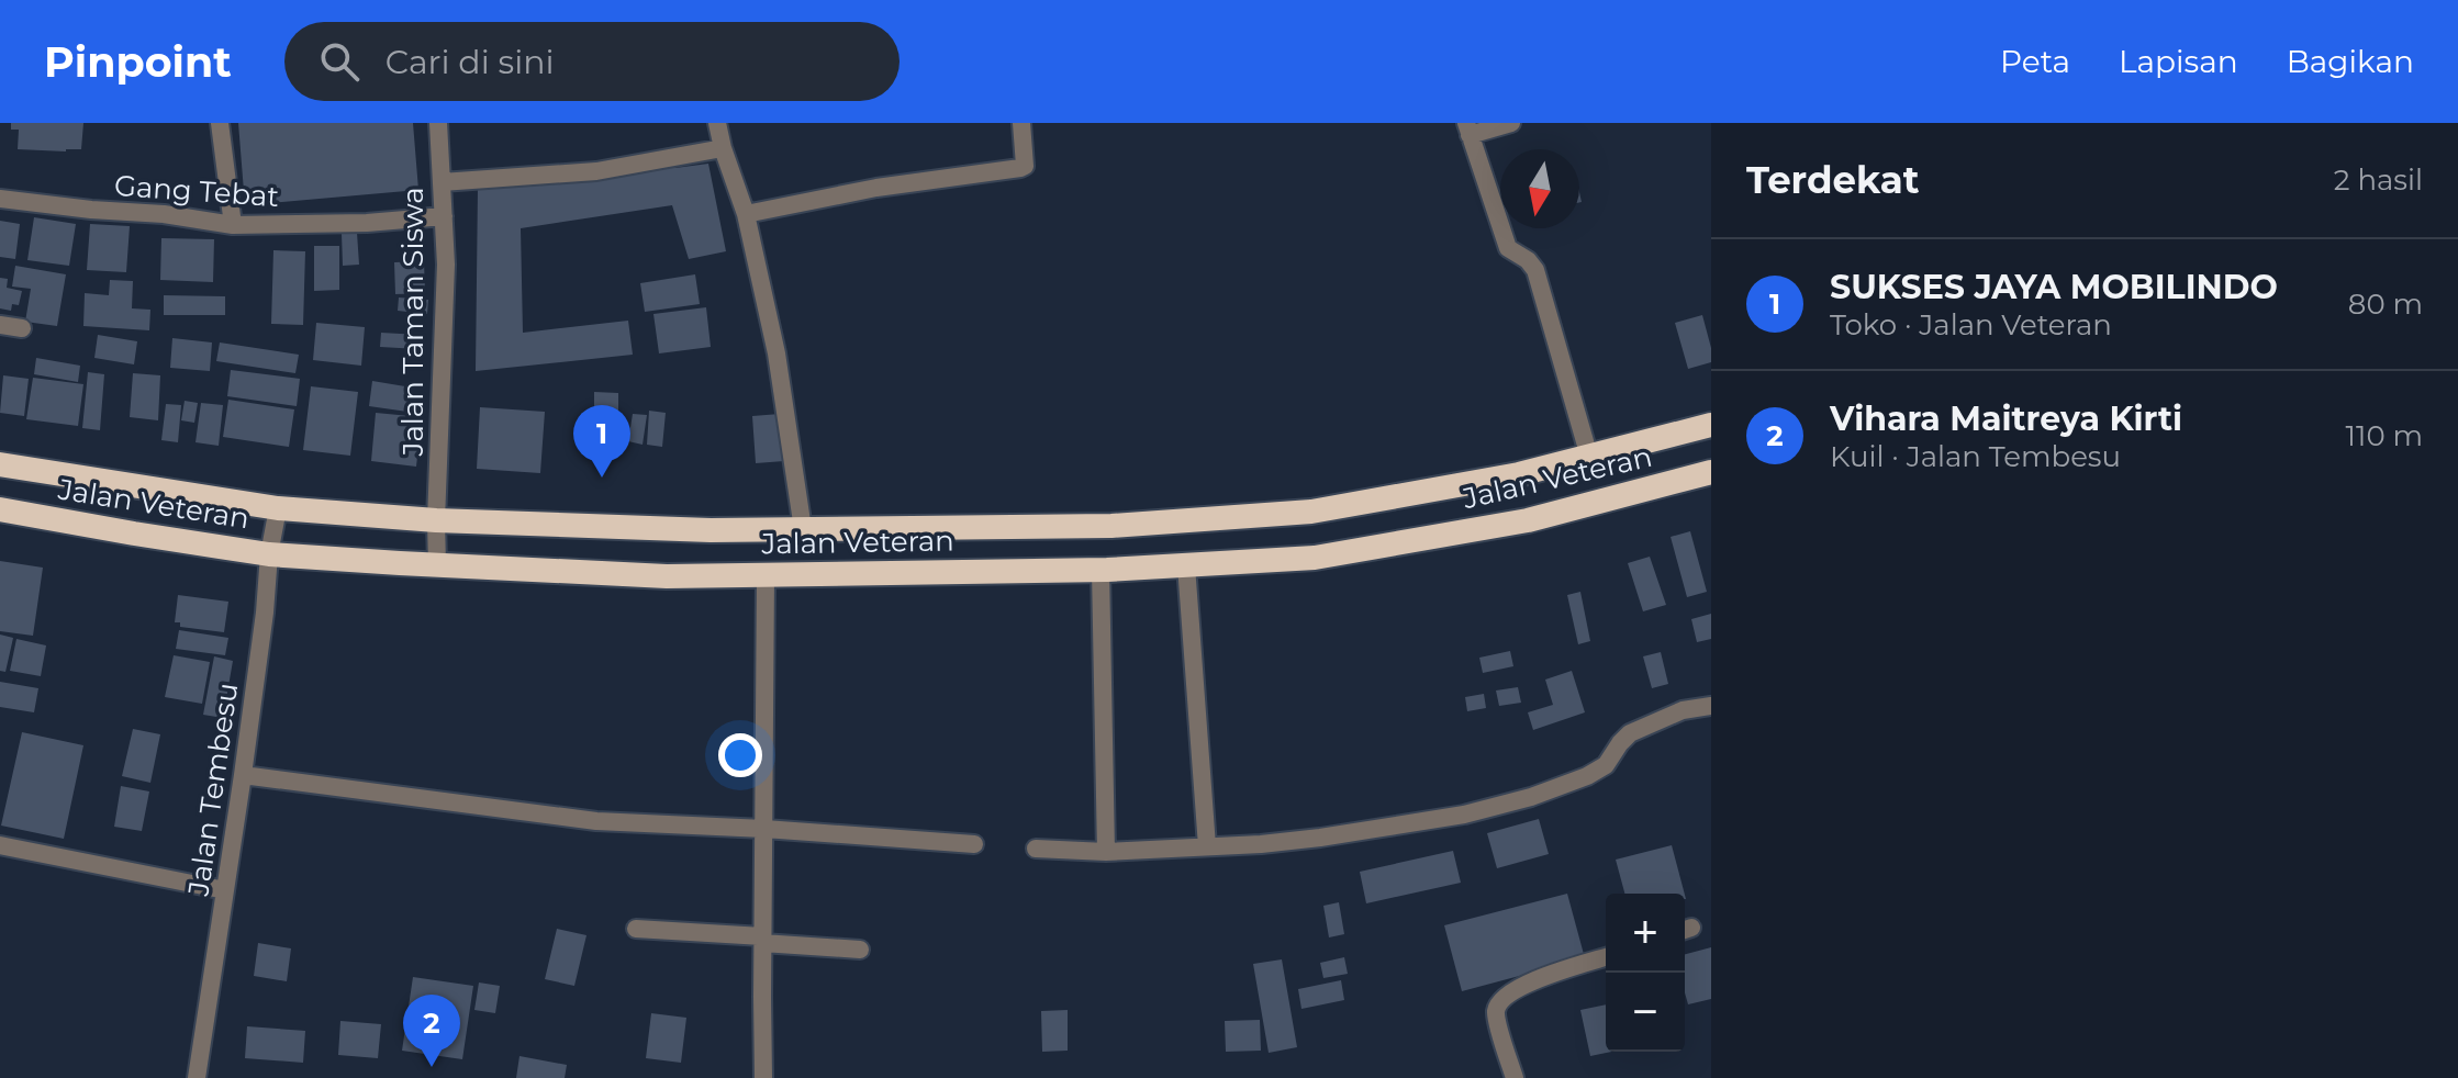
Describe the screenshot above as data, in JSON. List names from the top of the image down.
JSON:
{
  "streets": {
    "highway": ["Jalan Veteran"],
    "street": ["Gang Tebat", "Jalan Taman Siswa", "Jalan Tembesu"]
  },
  "crossings": [
    ["Gang Tebat", "Jalan Taman Siswa"],
    ["Jalan Taman Siswa", "Jalan Veteran"],
    ["Jalan Veteran", "Jalan Tembesu"]
  ],
  "north": "bottom",
  "page": {
    "header": "Pinpoint",
    "search": "Cari di sini",
    "nav": ["Peta", "Lapisan", "Bagikan"],
    "heading": ["Terdekat", "2 hasil"],
    "list": [
      {
        "mark": "1",
        "name": "SUKSES JAYA MOBILINDO",
        "note": "Toko · Jalan Veteran",
        "value": "80 m"
      },
      {
        "mark": "2",
        "name": "Vihara Maitreya Kirti",
        "note": "Kuil · Jalan Tembesu",
        "value": "110 m"
      }
    ],
    "pins": ["1", "2"],
    "map_buttons": ["+", "−"]
  }
}
